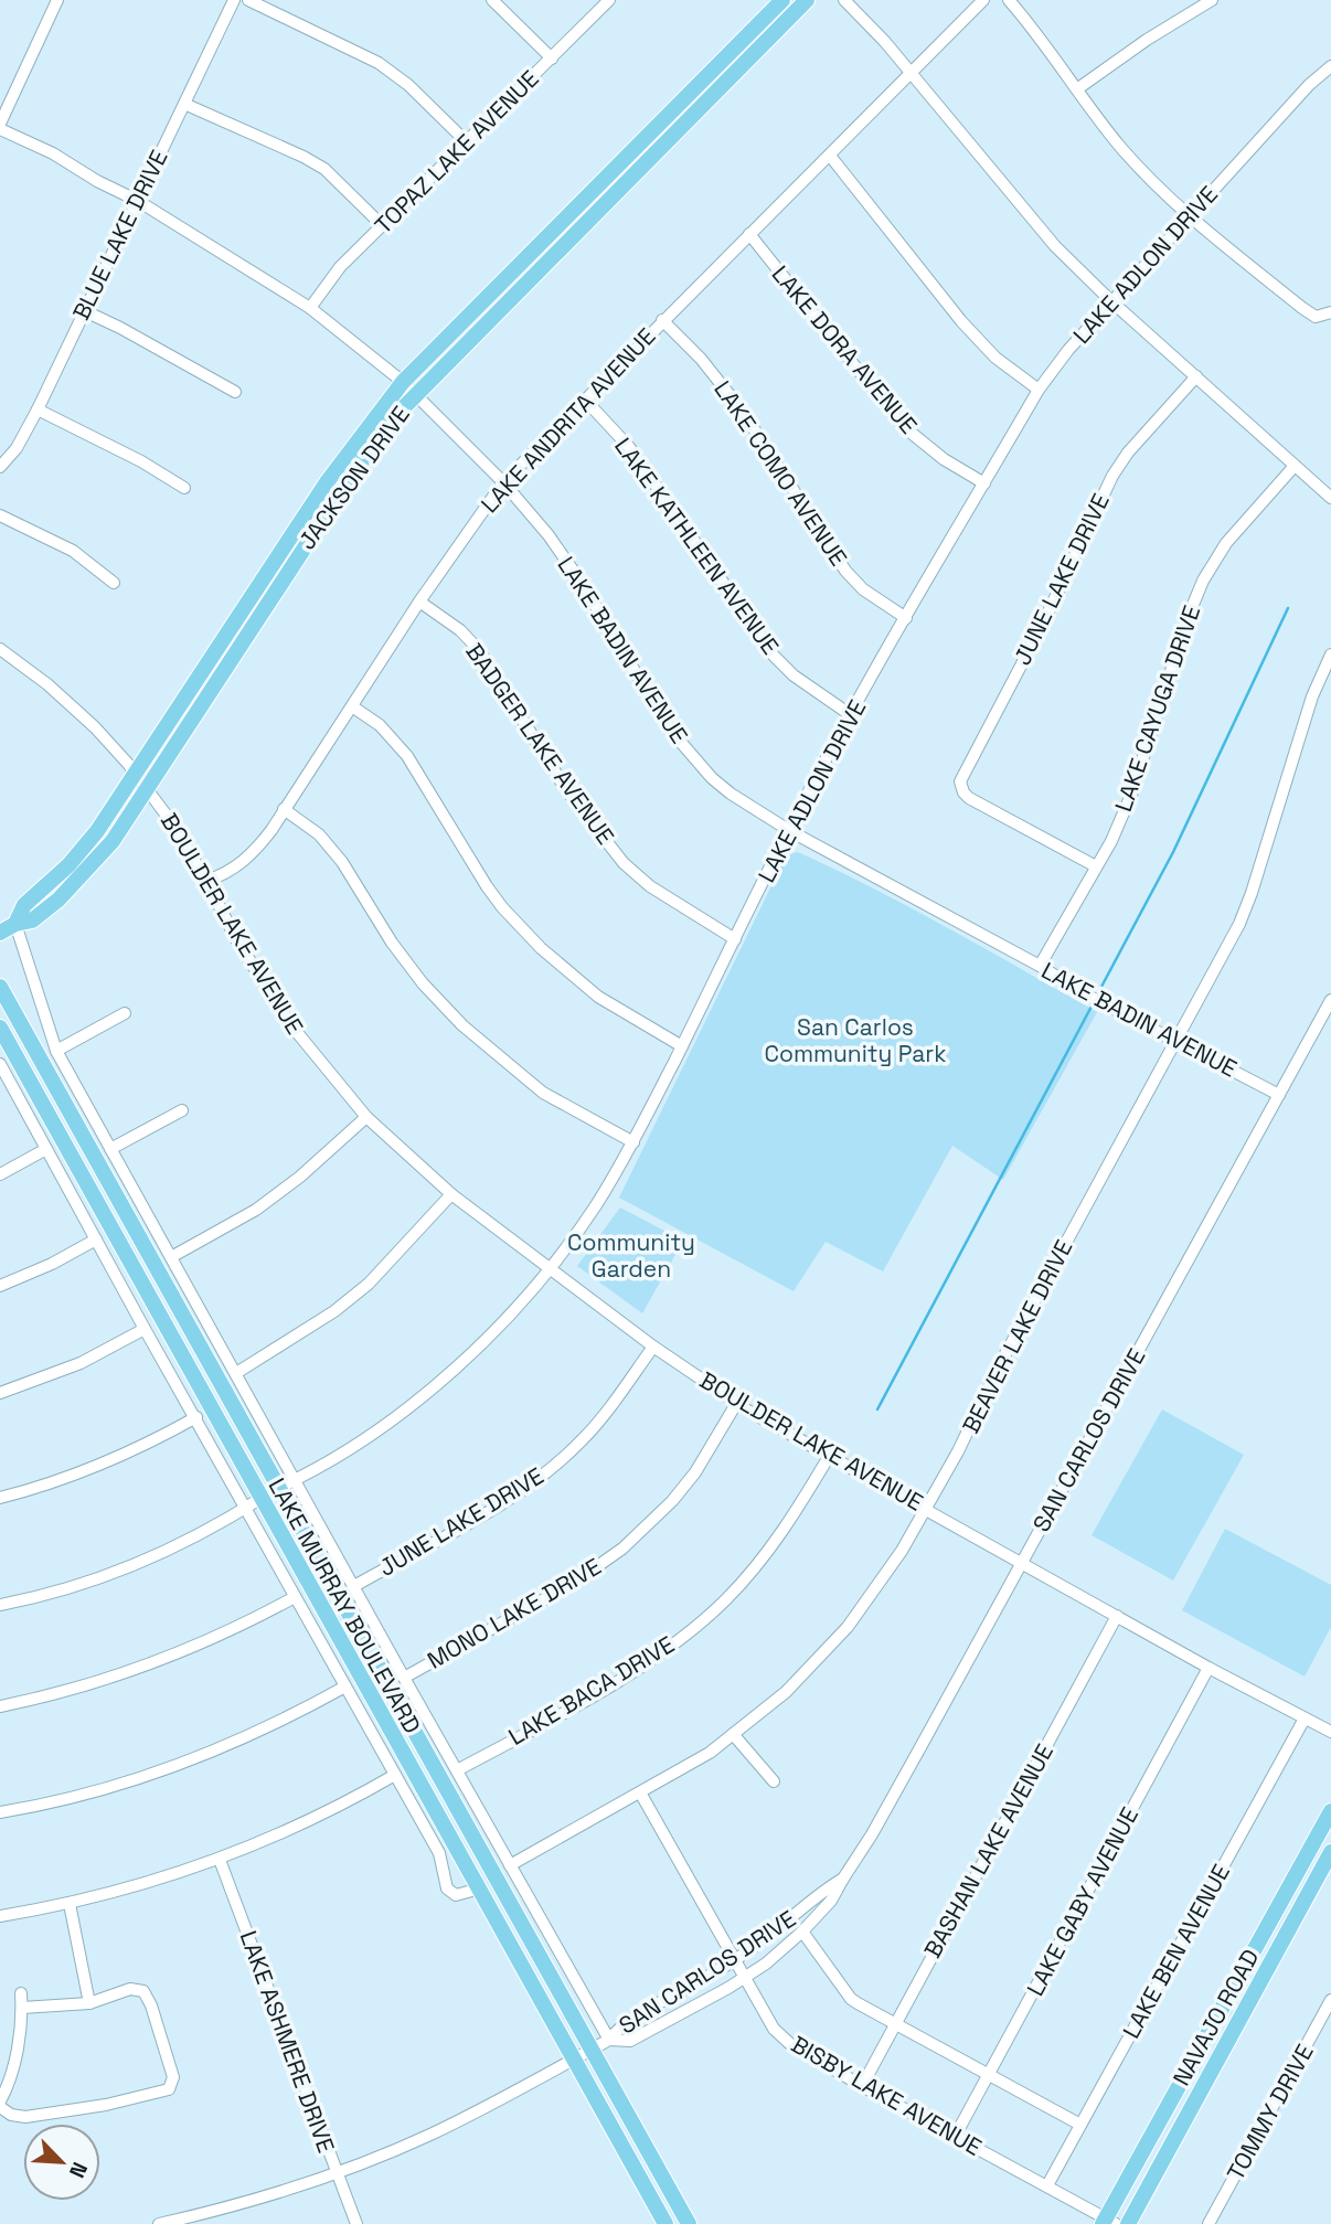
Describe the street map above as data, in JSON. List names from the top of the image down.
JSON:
{
  "streets": {
    "main road": ["JACKSON DRIVE", "LAKE MURRAY BOULEVARD", "NAVAJO ROAD"],
    "street": [
      "TOPAZ LAKE AVENUE",
      "BLUE LAKE DRIVE",
      "LAKE ADLON DRIVE",
      "LAKE DORA AVENUE",
      "LAKE ANDRITA AVENUE",
      "LAKE COMO AVENUE",
      "LAKE KATHLEEN AVENUE",
      "JUNE LAKE DRIVE",
      "LAKE BADIN AVENUE",
      "LAKE CAYUGA DRIVE",
      "BADGER LAKE AVENUE",
      "BOULDER LAKE AVENUE",
      "BEAVER LAKE DRIVE",
      "SAN CARLOS DRIVE",
      "MONO LAKE DRIVE",
      "LAKE BACA DRIVE",
      "BASHAN LAKE AVENUE",
      "LAKE GABY AVENUE",
      "LAKE BEN AVENUE",
      "LAKE ASHMERE DRIVE",
      "BISBY LAKE AVENUE",
      "TOMMY DRIVE"
    ]
  },
  "crossings": [
    ["TOPAZ LAKE AVENUE", "LAKE BADIN AVENUE"],
    ["BLUE LAKE DRIVE", "LAKE BADIN AVENUE"],
    ["LAKE ADLON DRIVE", "LAKE DORA AVENUE"],
    ["LAKE ADLON DRIVE", "LAKE COMO AVENUE"],
    ["LAKE ADLON DRIVE", "LAKE KATHLEEN AVENUE"],
    ["LAKE ADLON DRIVE", "LAKE BADIN AVENUE"],
    ["LAKE ADLON DRIVE", "BADGER LAKE AVENUE"],
    ["LAKE ADLON DRIVE", "BOULDER LAKE AVENUE"],
    ["LAKE ADLON DRIVE", "LAKE MURRAY BOULEVARD"],
    ["LAKE DORA AVENUE", "LAKE ANDRITA AVENUE"],
    ["LAKE ANDRITA AVENUE", "LAKE COMO AVENUE"],
    ["LAKE ANDRITA AVENUE", "LAKE KATHLEEN AVENUE"],
    ["LAKE ANDRITA AVENUE", "LAKE BADIN AVENUE"],
    ["LAKE ANDRITA AVENUE", "BADGER LAKE AVENUE"],
    ["LAKE ANDRITA AVENUE", "BOULDER LAKE AVENUE"],
    ["JACKSON DRIVE", "LAKE BADIN AVENUE"],
    ["JACKSON DRIVE", "BOULDER LAKE AVENUE"],
    ["JACKSON DRIVE", "LAKE MURRAY BOULEVARD"],
    ["JUNE LAKE DRIVE", "LAKE CAYUGA DRIVE"],
    ["JUNE LAKE DRIVE", "BOULDER LAKE AVENUE"],
    ["JUNE LAKE DRIVE", "LAKE MURRAY BOULEVARD"],
    ["LAKE BADIN AVENUE", "LAKE CAYUGA DRIVE"],
    ["LAKE BADIN AVENUE", "BEAVER LAKE DRIVE"],
    ["LAKE BADIN AVENUE", "SAN CARLOS DRIVE"],
    ["BOULDER LAKE AVENUE", "BEAVER LAKE DRIVE"],
    ["BOULDER LAKE AVENUE", "SAN CARLOS DRIVE"],
    ["BOULDER LAKE AVENUE", "MONO LAKE DRIVE"],
    ["BOULDER LAKE AVENUE", "LAKE BACA DRIVE"],
    ["BOULDER LAKE AVENUE", "BASHAN LAKE AVENUE"],
    ["BOULDER LAKE AVENUE", "LAKE GABY AVENUE"],
    ["BOULDER LAKE AVENUE", "LAKE BEN AVENUE"],
    ["BEAVER LAKE DRIVE", "LAKE MURRAY BOULEVARD"],
    ["BEAVER LAKE DRIVE", "BISBY LAKE AVENUE"],
    ["SAN CARLOS DRIVE", "LAKE MURRAY BOULEVARD"],
    ["SAN CARLOS DRIVE", "LAKE ASHMERE DRIVE"],
    ["SAN CARLOS DRIVE", "BISBY LAKE AVENUE"],
    ["LAKE MURRAY BOULEVARD", "MONO LAKE DRIVE"],
    ["LAKE MURRAY BOULEVARD", "LAKE BACA DRIVE"],
    ["BASHAN LAKE AVENUE", "BISBY LAKE AVENUE"],
    ["LAKE GABY AVENUE", "BISBY LAKE AVENUE"],
    ["LAKE BEN AVENUE", "BISBY LAKE AVENUE"],
    ["NAVAJO ROAD", "BISBY LAKE AVENUE"]
  ],
  "parks": ["San Carlos Community Park", "Community Garden"],
  "north": "bottom right"
}
